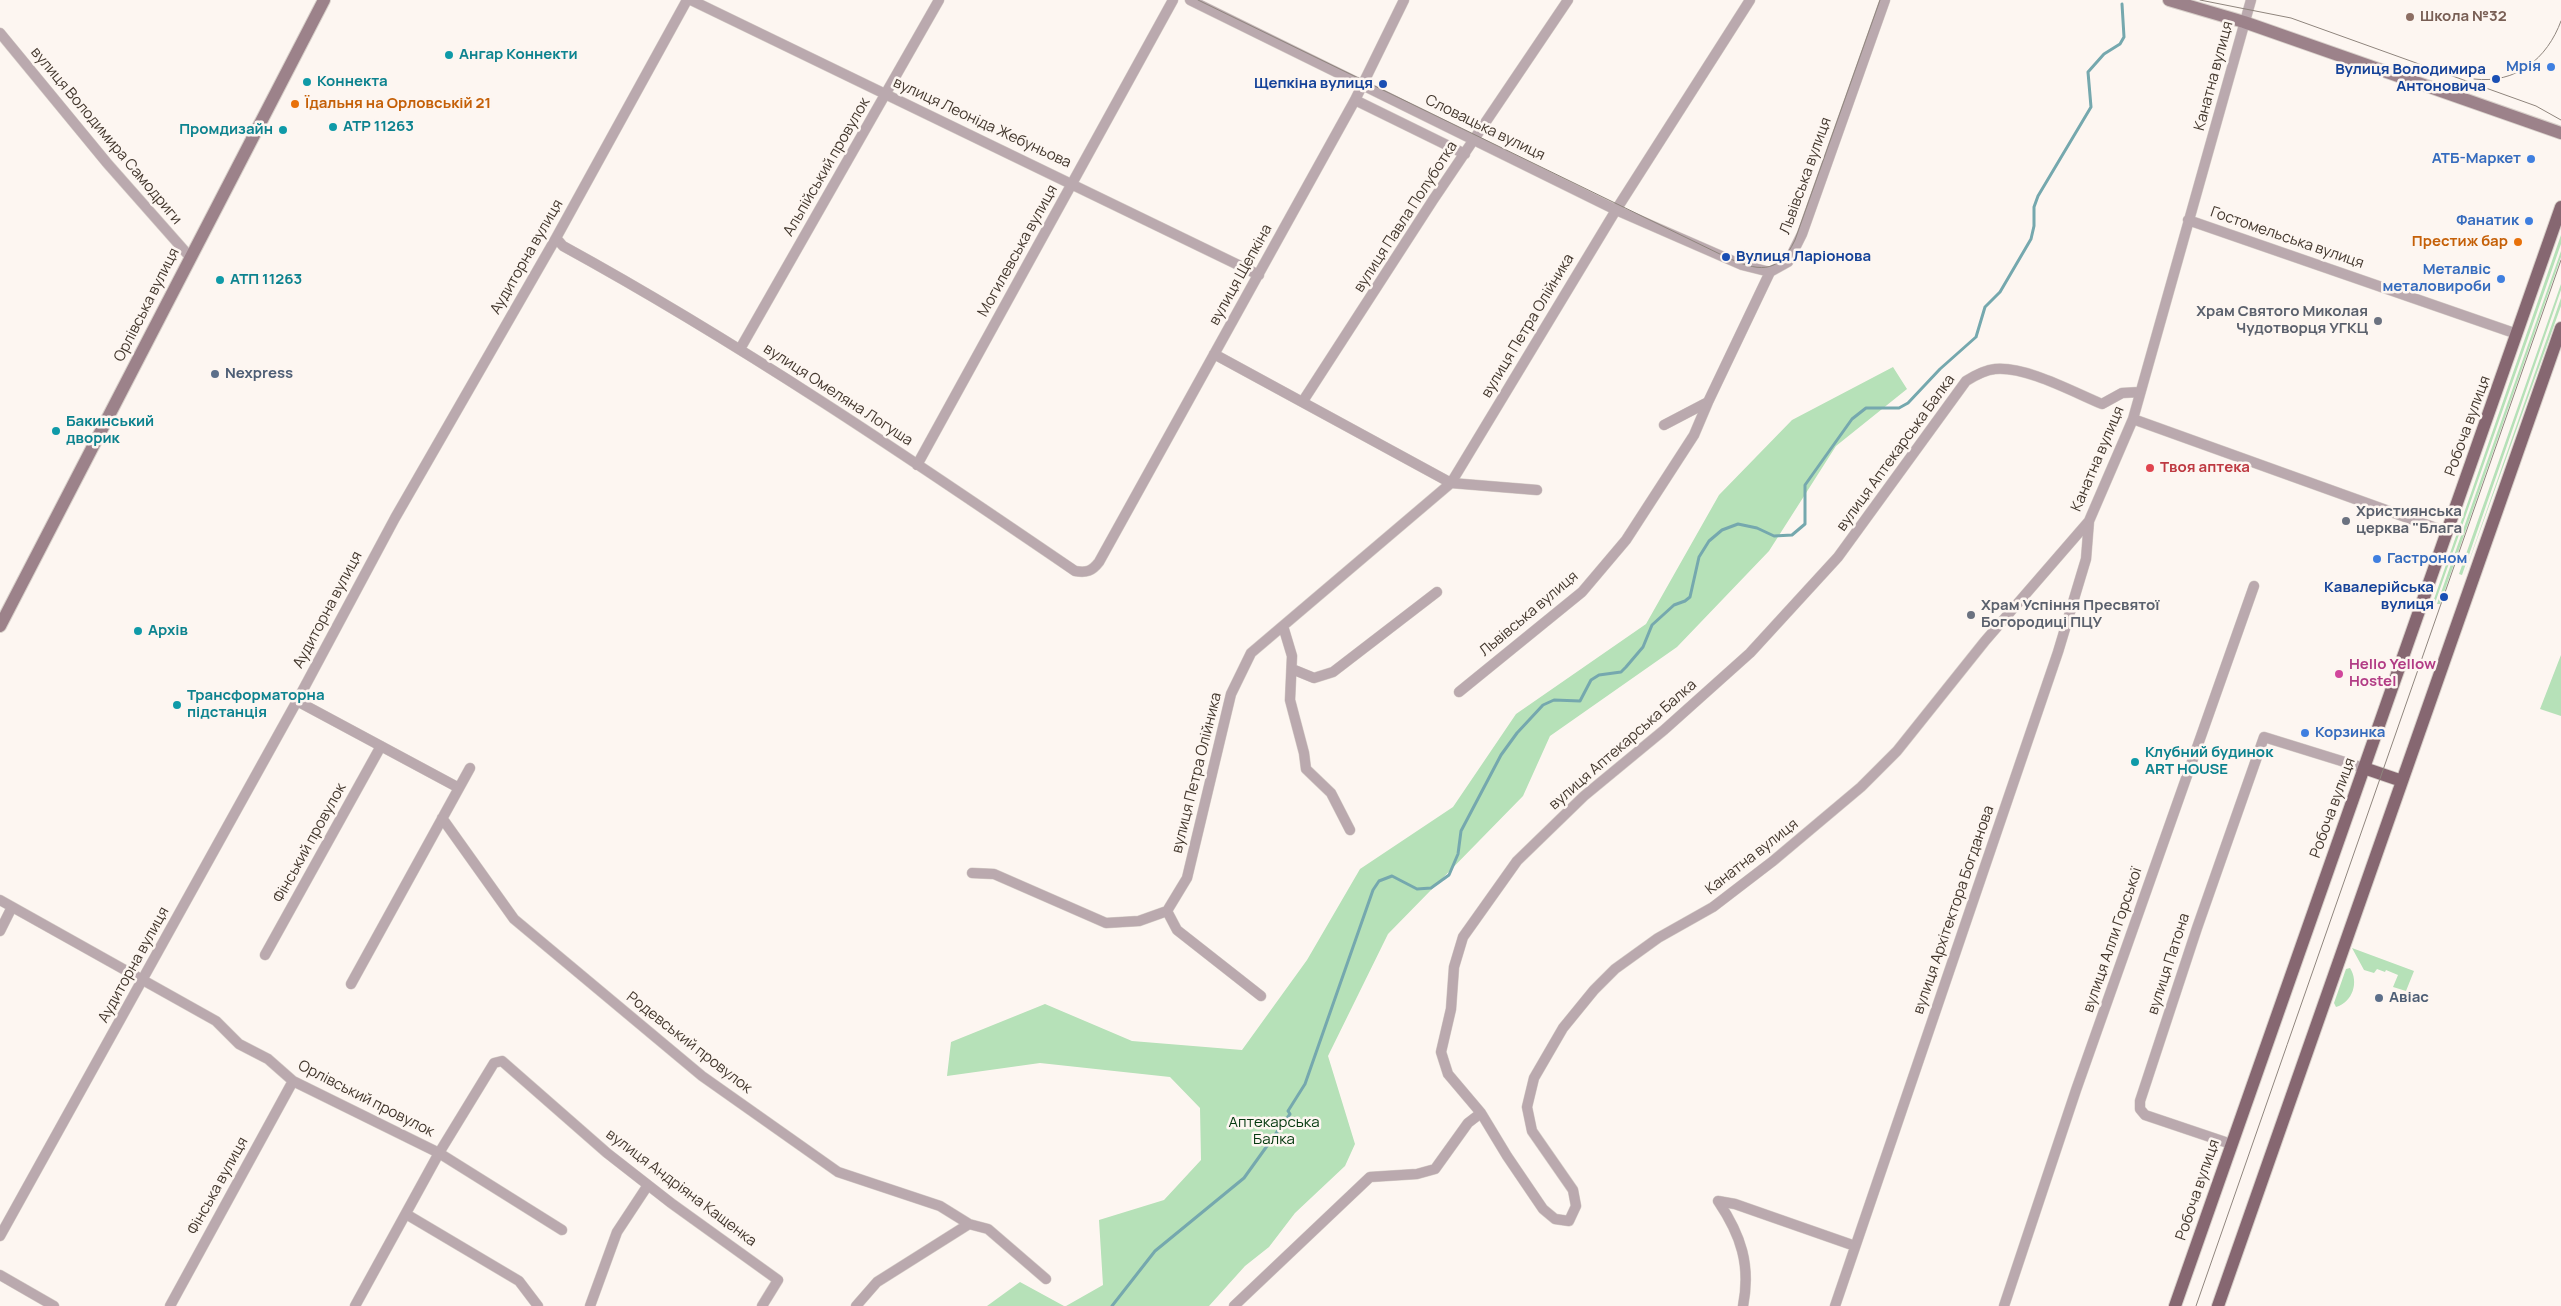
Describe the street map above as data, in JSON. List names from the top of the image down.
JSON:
{
  "streets": {
    "main road": ["Робоча вулиця"],
    "street": [
      "Канатна вулиця",
      "вулиця Леоніда Жебуньова",
      "Словацька вулиця",
      "вулиця Володимира Самодриги",
      "Альпійський провулок",
      "Львівська вулиця",
      "вулиця Павла Полуботка",
      "Гостомельська вулиця",
      "Могилевська вулиця",
      "Аудиторна вулиця",
      "вулиця Щепкіна",
      "Орлівська вулиця",
      "вулиця Петра Олійника",
      "вулиця Омеляна Логуша",
      "вулиця Аптекарська Балка",
      "Фінський провулок",
      "вулиця Архітектора Богданова",
      "вулиця Алли Горської",
      "вулиця Патона",
      "Родевський провулок",
      "Орлівський провулок",
      "Фінська вулиця",
      "вулиця Андріяна Кащенка"
    ]
  },
  "crossings": [
    ["Канатна вулиця", "Гостомельська вулиця"],
    ["Канатна вулиця", "вулиця Аптекарська Балка"],
    ["Канатна вулиця", "вулиця Архітектора Богданова"],
    ["вулиця Леоніда Жебуньова", "Альпійський провулок"],
    ["вулиця Леоніда Жебуньова", "Могилевська вулиця"],
    ["вулиця Леоніда Жебуньова", "вулиця Щепкіна"],
    ["Словацька вулиця", "Львівська вулиця"],
    ["Словацька вулиця", "вулиця Павла Полуботка"],
    ["Словацька вулиця", "вулиця Щепкіна"],
    ["Словацька вулиця", "вулиця Петра Олійника"],
    ["вулиця Володимира Самодриги", "Орлівська вулиця"],
    ["Альпійський провулок", "вулиця Омеляна Логуша"],
    ["Гостомельська вулиця", "Робоча вулиця"],
    ["Могилевська вулиця", "вулиця Омеляна Логуша"],
    ["Аудиторна вулиця", "вулиця Омеляна Логуша"],
    ["Аудиторна вулиця", "Орлівський провулок"],
    ["вулиця Щепкіна", "вулиця Омеляна Логуша"],
    ["Робоча вулиця", "вулиця Патона"],
    ["Орлівський провулок", "Фінська вулиця"],
    ["Орлівський провулок", "вулиця Андріяна Кащенка"]
  ],
  "parks": ["Аптекарська Балка"],
  "places": [
    "Школа №32",
    "Ангар Коннекти",
    "Мрія",
    "Вулиця Володимира Антоновича",
    "Коннекта",
    "Щепкіна вулиця",
    "Їдальня на Орловській 21",
    "ATP 11263",
    "Промдизайн",
    "АТБ-Маркет",
    "Фанатик",
    "Престиж бар",
    "Вулиця Ларіонова",
    "Металвіс металовироби",
    "АТП 11263",
    "Храм Святого Миколая Чудотворця УГКЦ",
    "Nexpress",
    "Бакинський дворик",
    "Твоя аптека",
    "Християнська церква \"Блага",
    "Гастроном",
    "Кавалерійська вулиця",
    "Храм Успіння Пресвятої Богородиці ПЦУ",
    "Архів",
    "Hello Yellow Hostel",
    "Трансформаторна підстанція",
    "Корзинка",
    "Клубний будинок ART HOUSE",
    "Авіас"
  ]
}
